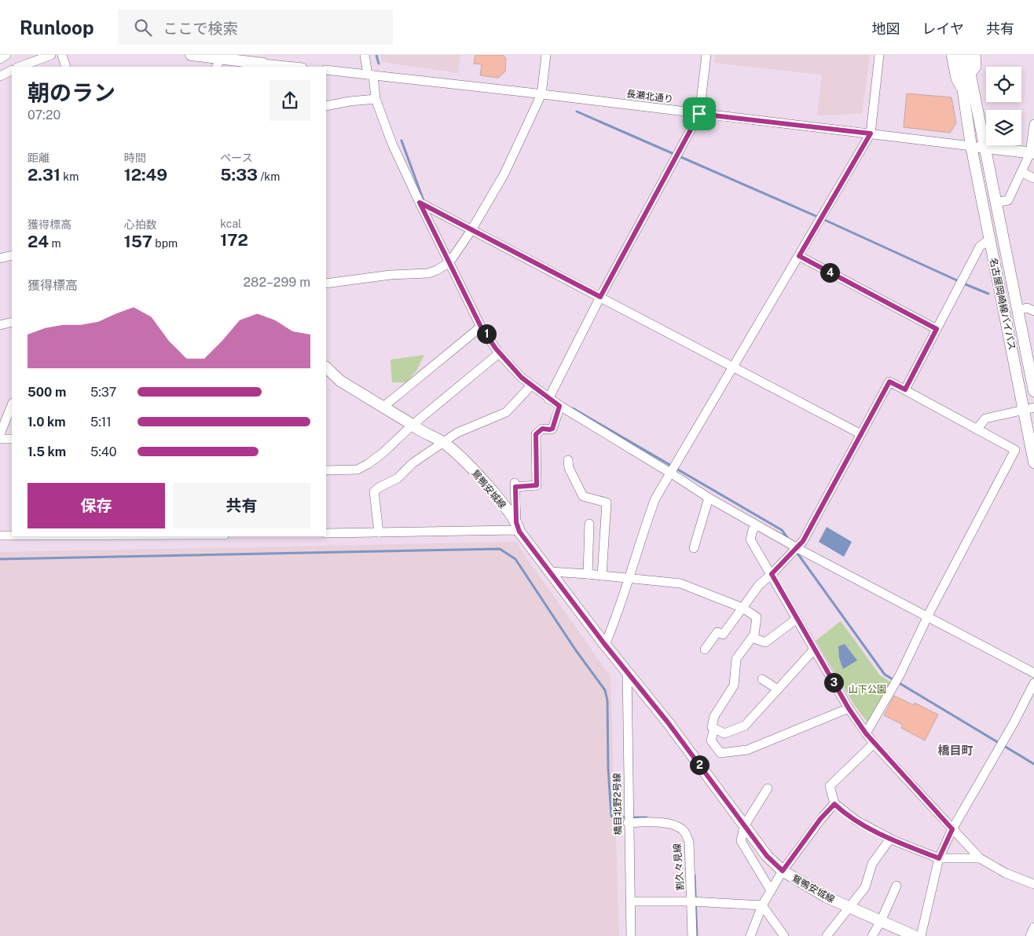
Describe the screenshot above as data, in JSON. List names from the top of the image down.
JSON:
{
  "streets": {
    "main road": ["名古屋岡崎線バイパス", "鴛鴨安城線"],
    "street": ["長瀬北通り", "橋目北野2号線", "割久々見線"]
  },
  "crossings": [
    ["長瀬北通り", "名古屋岡崎線バイパス"],
    ["鴛鴨安城線", "橋目北野2号線"],
    ["橋目北野2号線", "割久々見線"]
  ],
  "districts": ["橋目町"],
  "parks": ["山下公園"],
  "page": {
    "header": "Runloop",
    "search": "ここで検索",
    "nav": ["地図", "レイヤ", "共有"],
    "heading": ["朝のラン", "07:20"],
    "stats": [
      ["距離", "2.31 km"],
      ["時間", "12:49"],
      ["ペース", "5:33 /km"],
      ["獲得標高", "24 m"],
      ["心拍数", "157 bpm"],
      ["kcal", "172"]
    ],
    "pins": [
      "4",
      "1",
      "3",
      "2"
    ],
    "chart": ["獲得標高", "282–299 m"],
    "list": [
      {
        "name": "500 m",
        "note": "5:37"
      },
      {
        "name": "1.0 km",
        "note": "5:11"
      },
      {
        "name": "1.5 km",
        "note": "5:40"
      }
    ],
    "buttons": ["保存", "共有"]
  }
}
